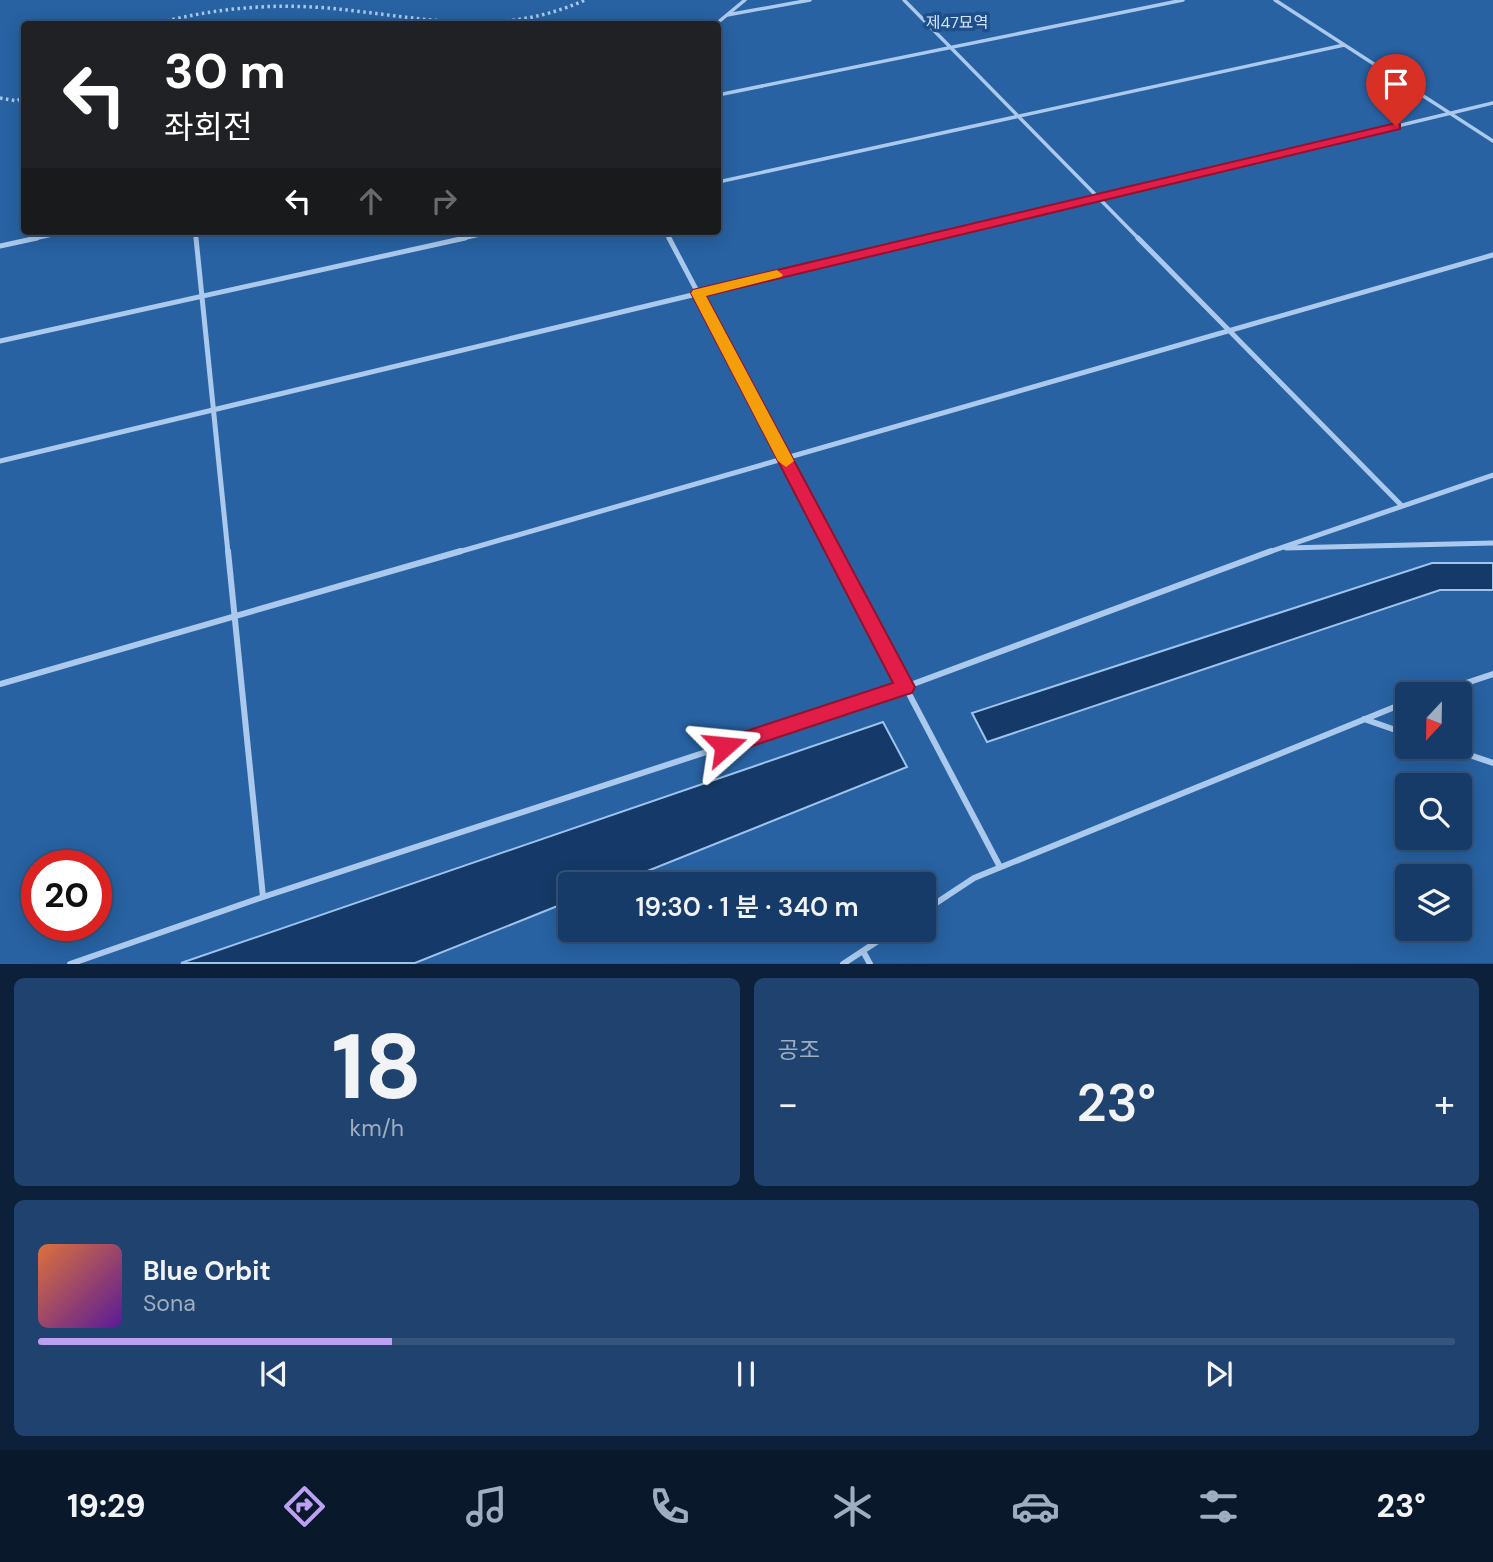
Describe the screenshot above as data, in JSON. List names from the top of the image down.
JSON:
{
  "parks": ["제47묘역"],
  "north": "bottom",
  "page": {
    "turn": ["30 m", "좌회전"],
    "limit": "20",
    "trip": "19:30 · 1 분 · 340 m",
    "tile": [
      ["18", "km/h"],
      "공조"
    ],
    "heat": ["−", "23°", "+"],
    "song": ["Blue Orbit", "Sona"],
    "tabs": ["19:29", "23°"]
  }
}
